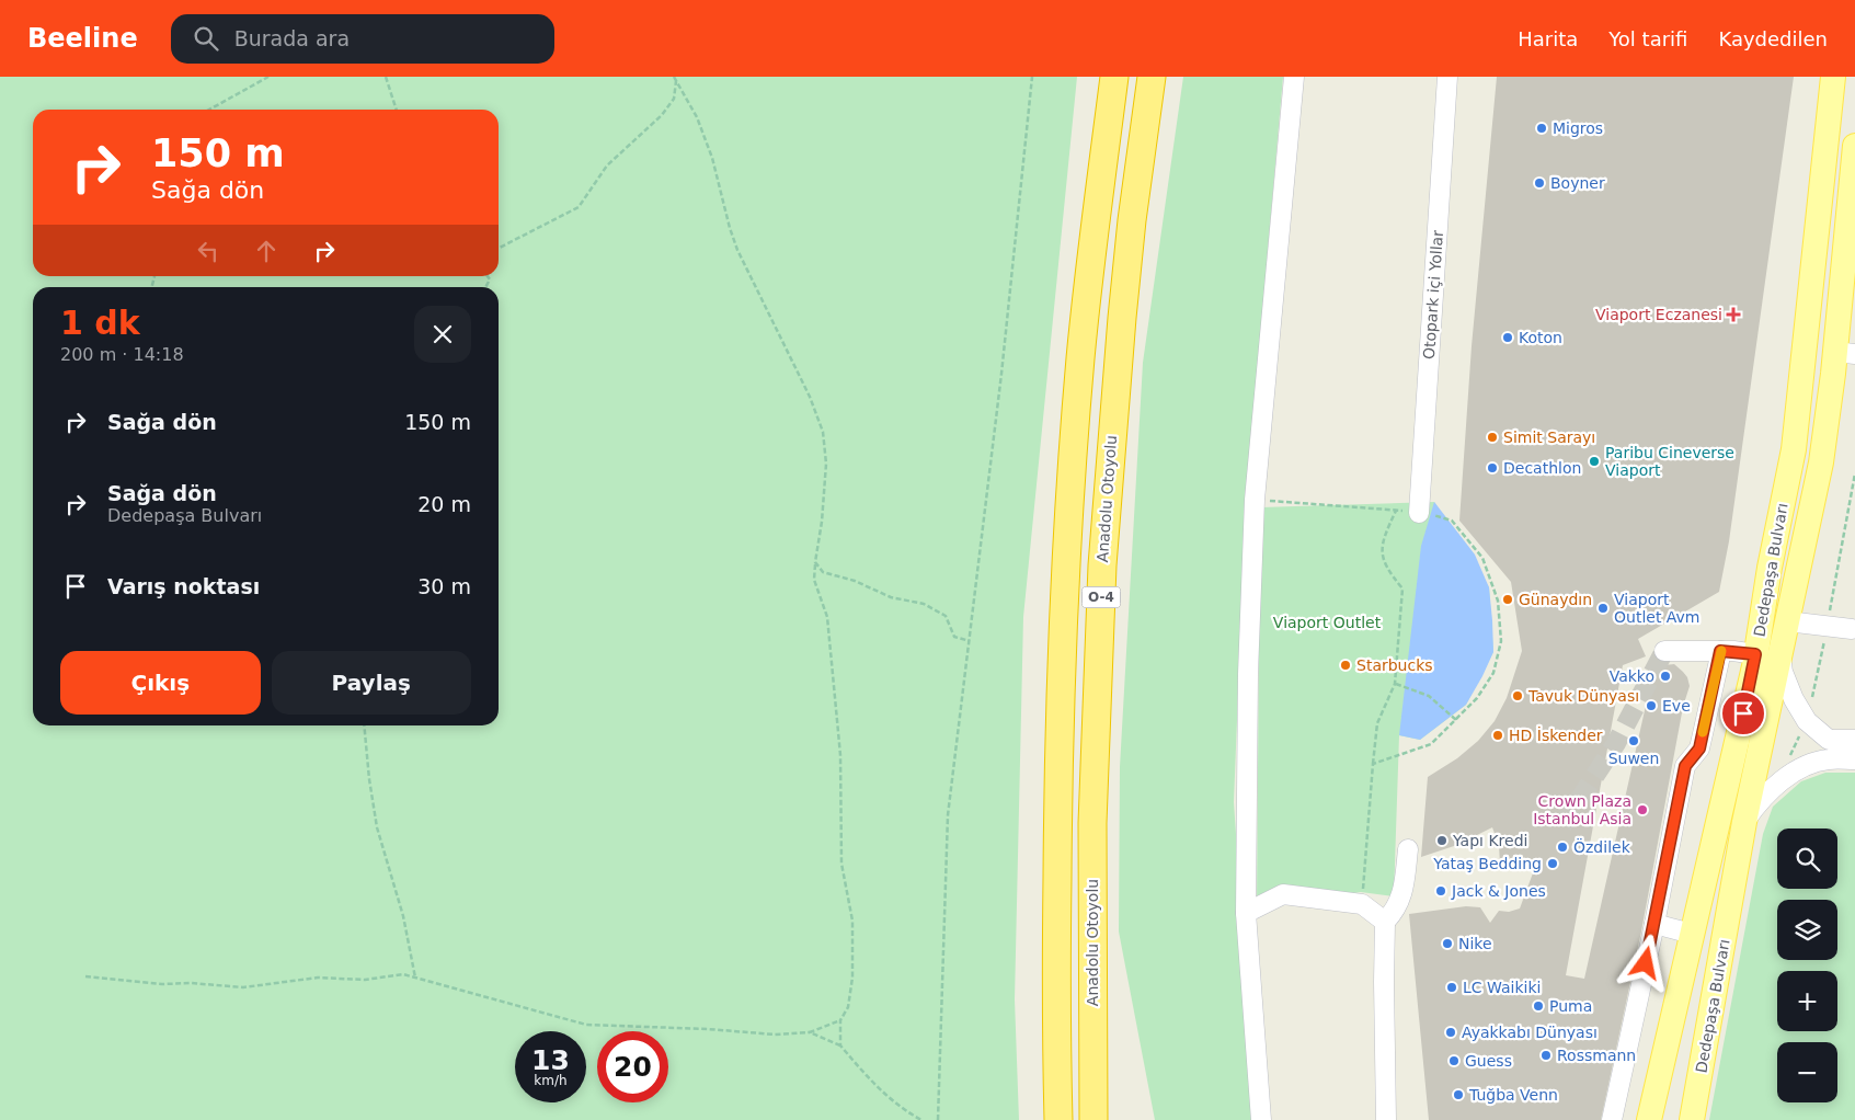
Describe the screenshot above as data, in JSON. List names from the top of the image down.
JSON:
{
  "streets": {
    "highway": ["Anadolu Otoyolu", "O-4"],
    "main road": ["Dedepaşa Bulvarı"],
    "street": ["Otopark içi Yollar"]
  },
  "parks": ["Viaport Outlet"],
  "places": {
    "other": [
      "Migros",
      "Boyner",
      "Koton",
      "Simit Sarayı",
      "Paribu Cineverse Viaport",
      "Decathlon",
      "Günaydın",
      "Viaport Outlet Avm",
      "Starbucks",
      "Vakko",
      "Tavuk Dünyası",
      "Eve",
      "HD İskender",
      "Suwen",
      "Crown Plaza Istanbul Asia",
      "Yapı Kredi",
      "Özdilek",
      "Yataş Bedding",
      "Jack & Jones",
      "Nike",
      "LC Waikiki",
      "Puma",
      "Ayakkabı Dünyası",
      "Rossmann",
      "Guess",
      "Tuğba Venn"
    ],
    "health": ["Viaport Eczanesi"]
  },
  "page": {
    "header": "Beeline",
    "search": "Burada ara",
    "nav": ["Harita", "Yol tarifi", "Kaydedilen"],
    "turn": ["150 m", "Sağa dön"],
    "heading": ["1 dk", "200 m · 14:18"],
    "list": [
      {
        "name": "Sağa dön",
        "value": "150 m"
      },
      {
        "name": "Sağa dön",
        "note": "Dedepaşa Bulvarı",
        "value": "20 m"
      },
      {
        "name": "Varış noktası",
        "value": "30 m"
      }
    ],
    "buttons": ["Çıkış", "Paylaş"],
    "map_buttons": ["+", "−"],
    "speed": "13 km/h",
    "limit": "20"
  }
}
